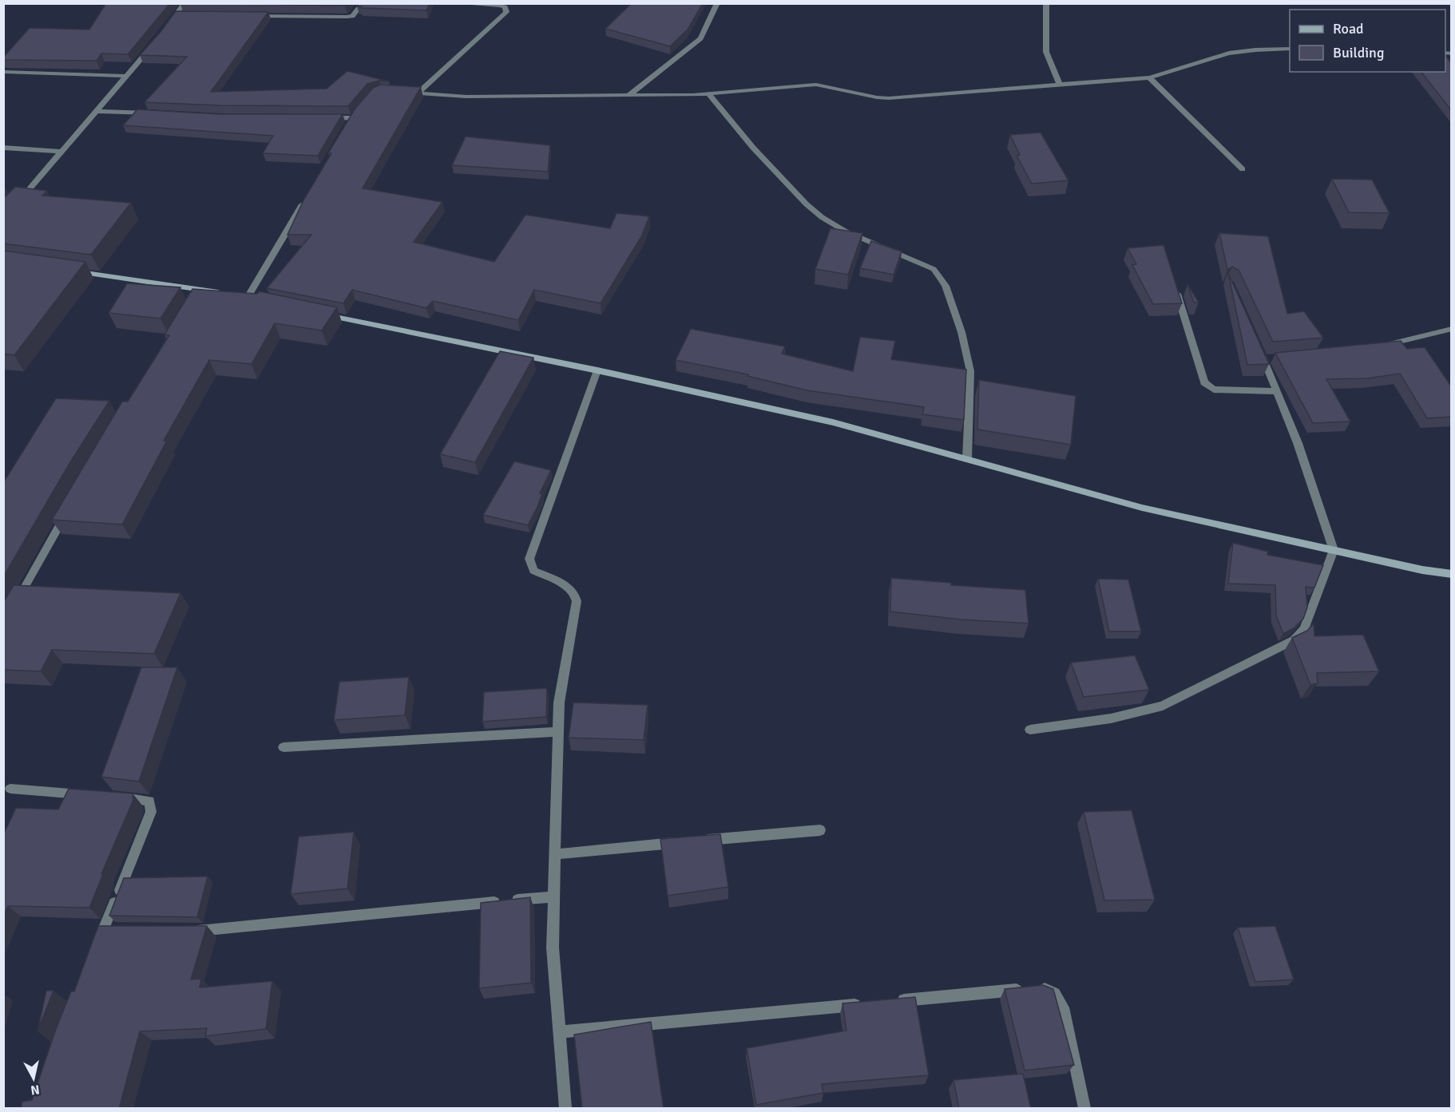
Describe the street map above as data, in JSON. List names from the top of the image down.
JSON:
{
  "legend": ["Road", "Building"],
  "north": "bottom"
}
